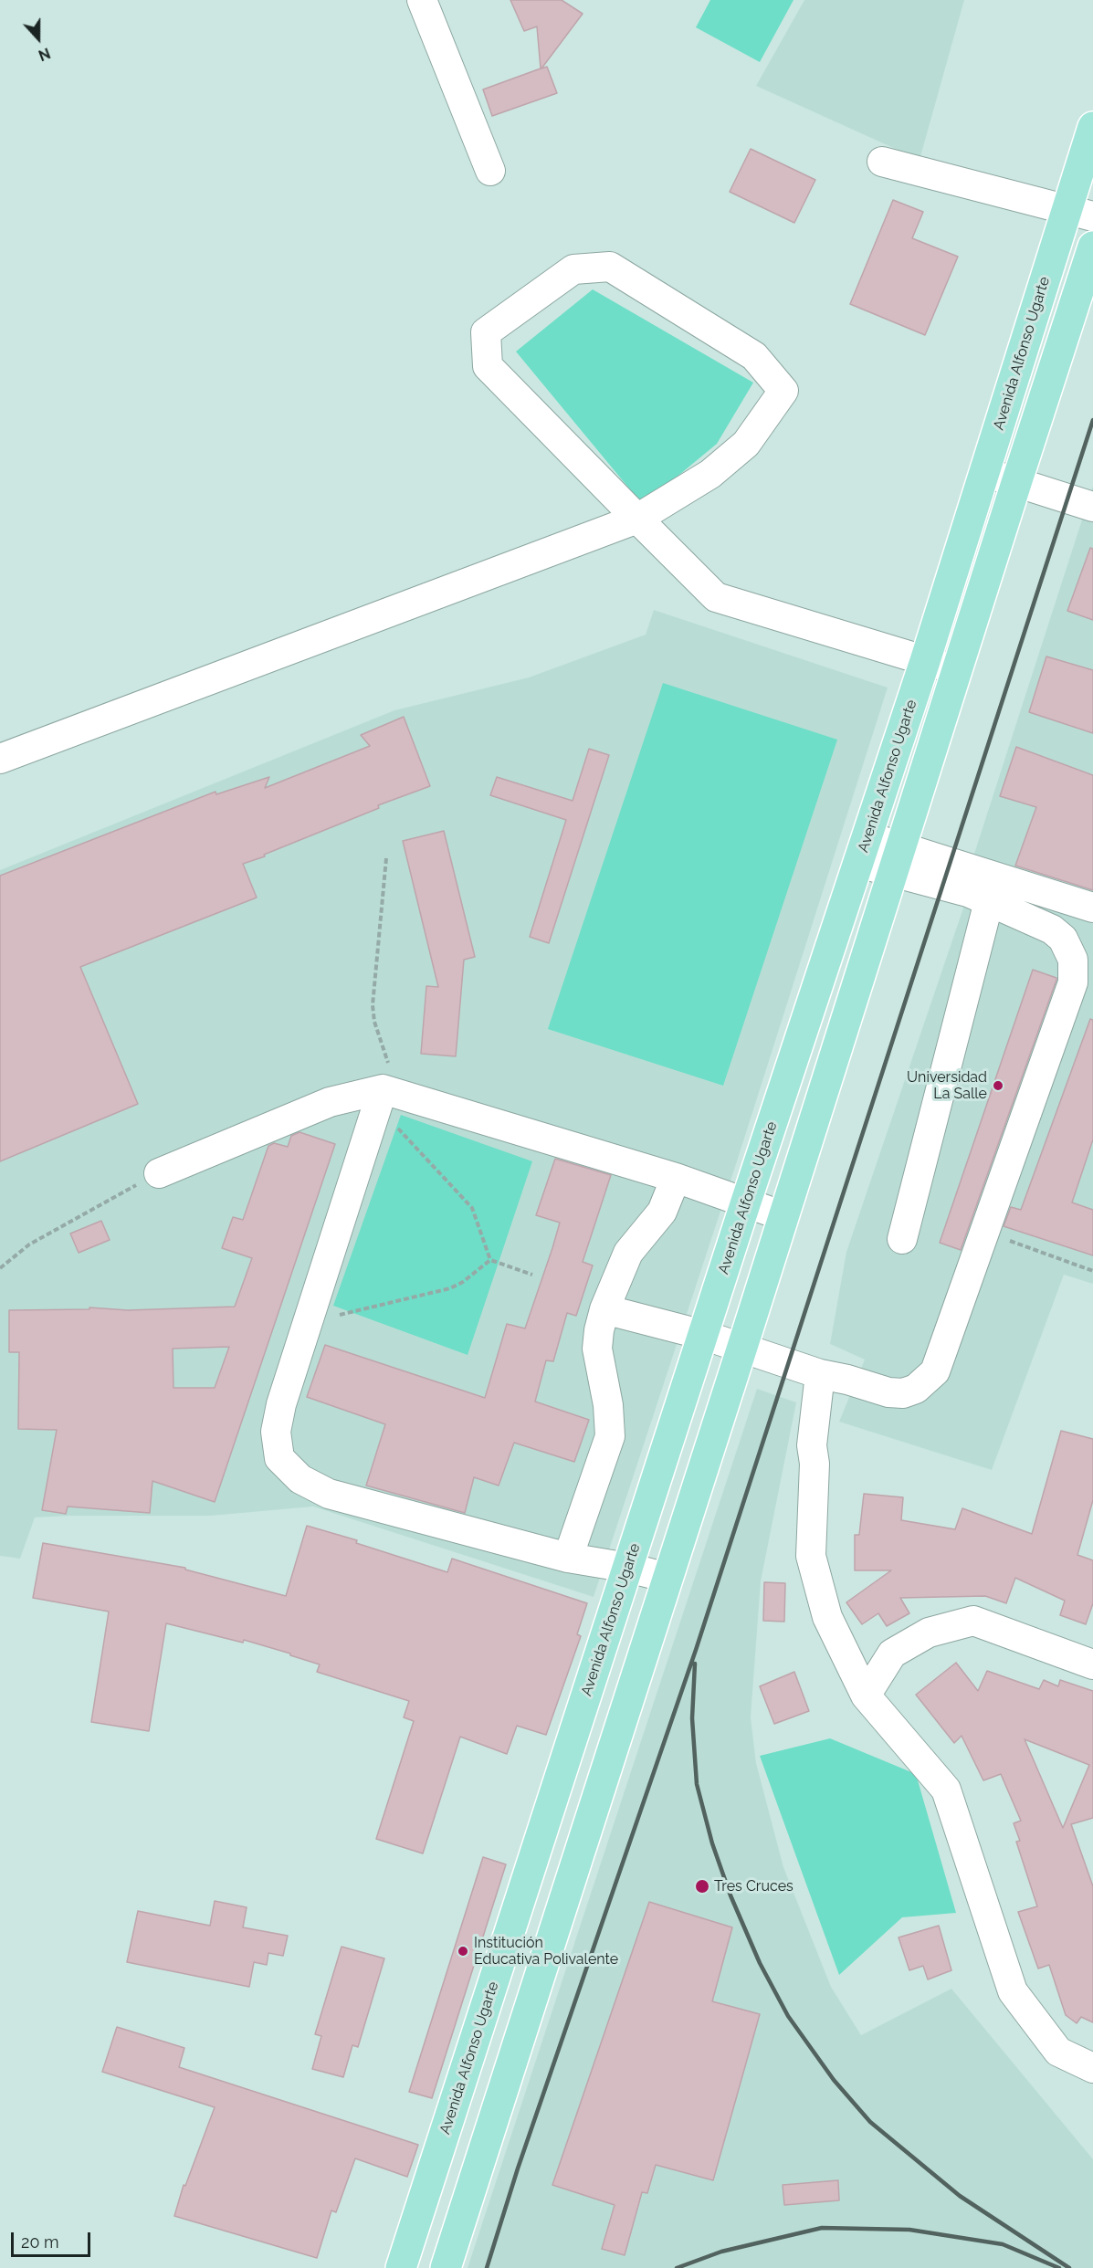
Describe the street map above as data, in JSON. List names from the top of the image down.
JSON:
{
  "streets": {
    "main road": ["Avenida Alfonso Ugarte"]
  },
  "places": ["Universidad La Salle", "Tres Cruces", "Institución Educativa Polivalente"],
  "scale_bar": "20 m",
  "north": "bottom"
}
